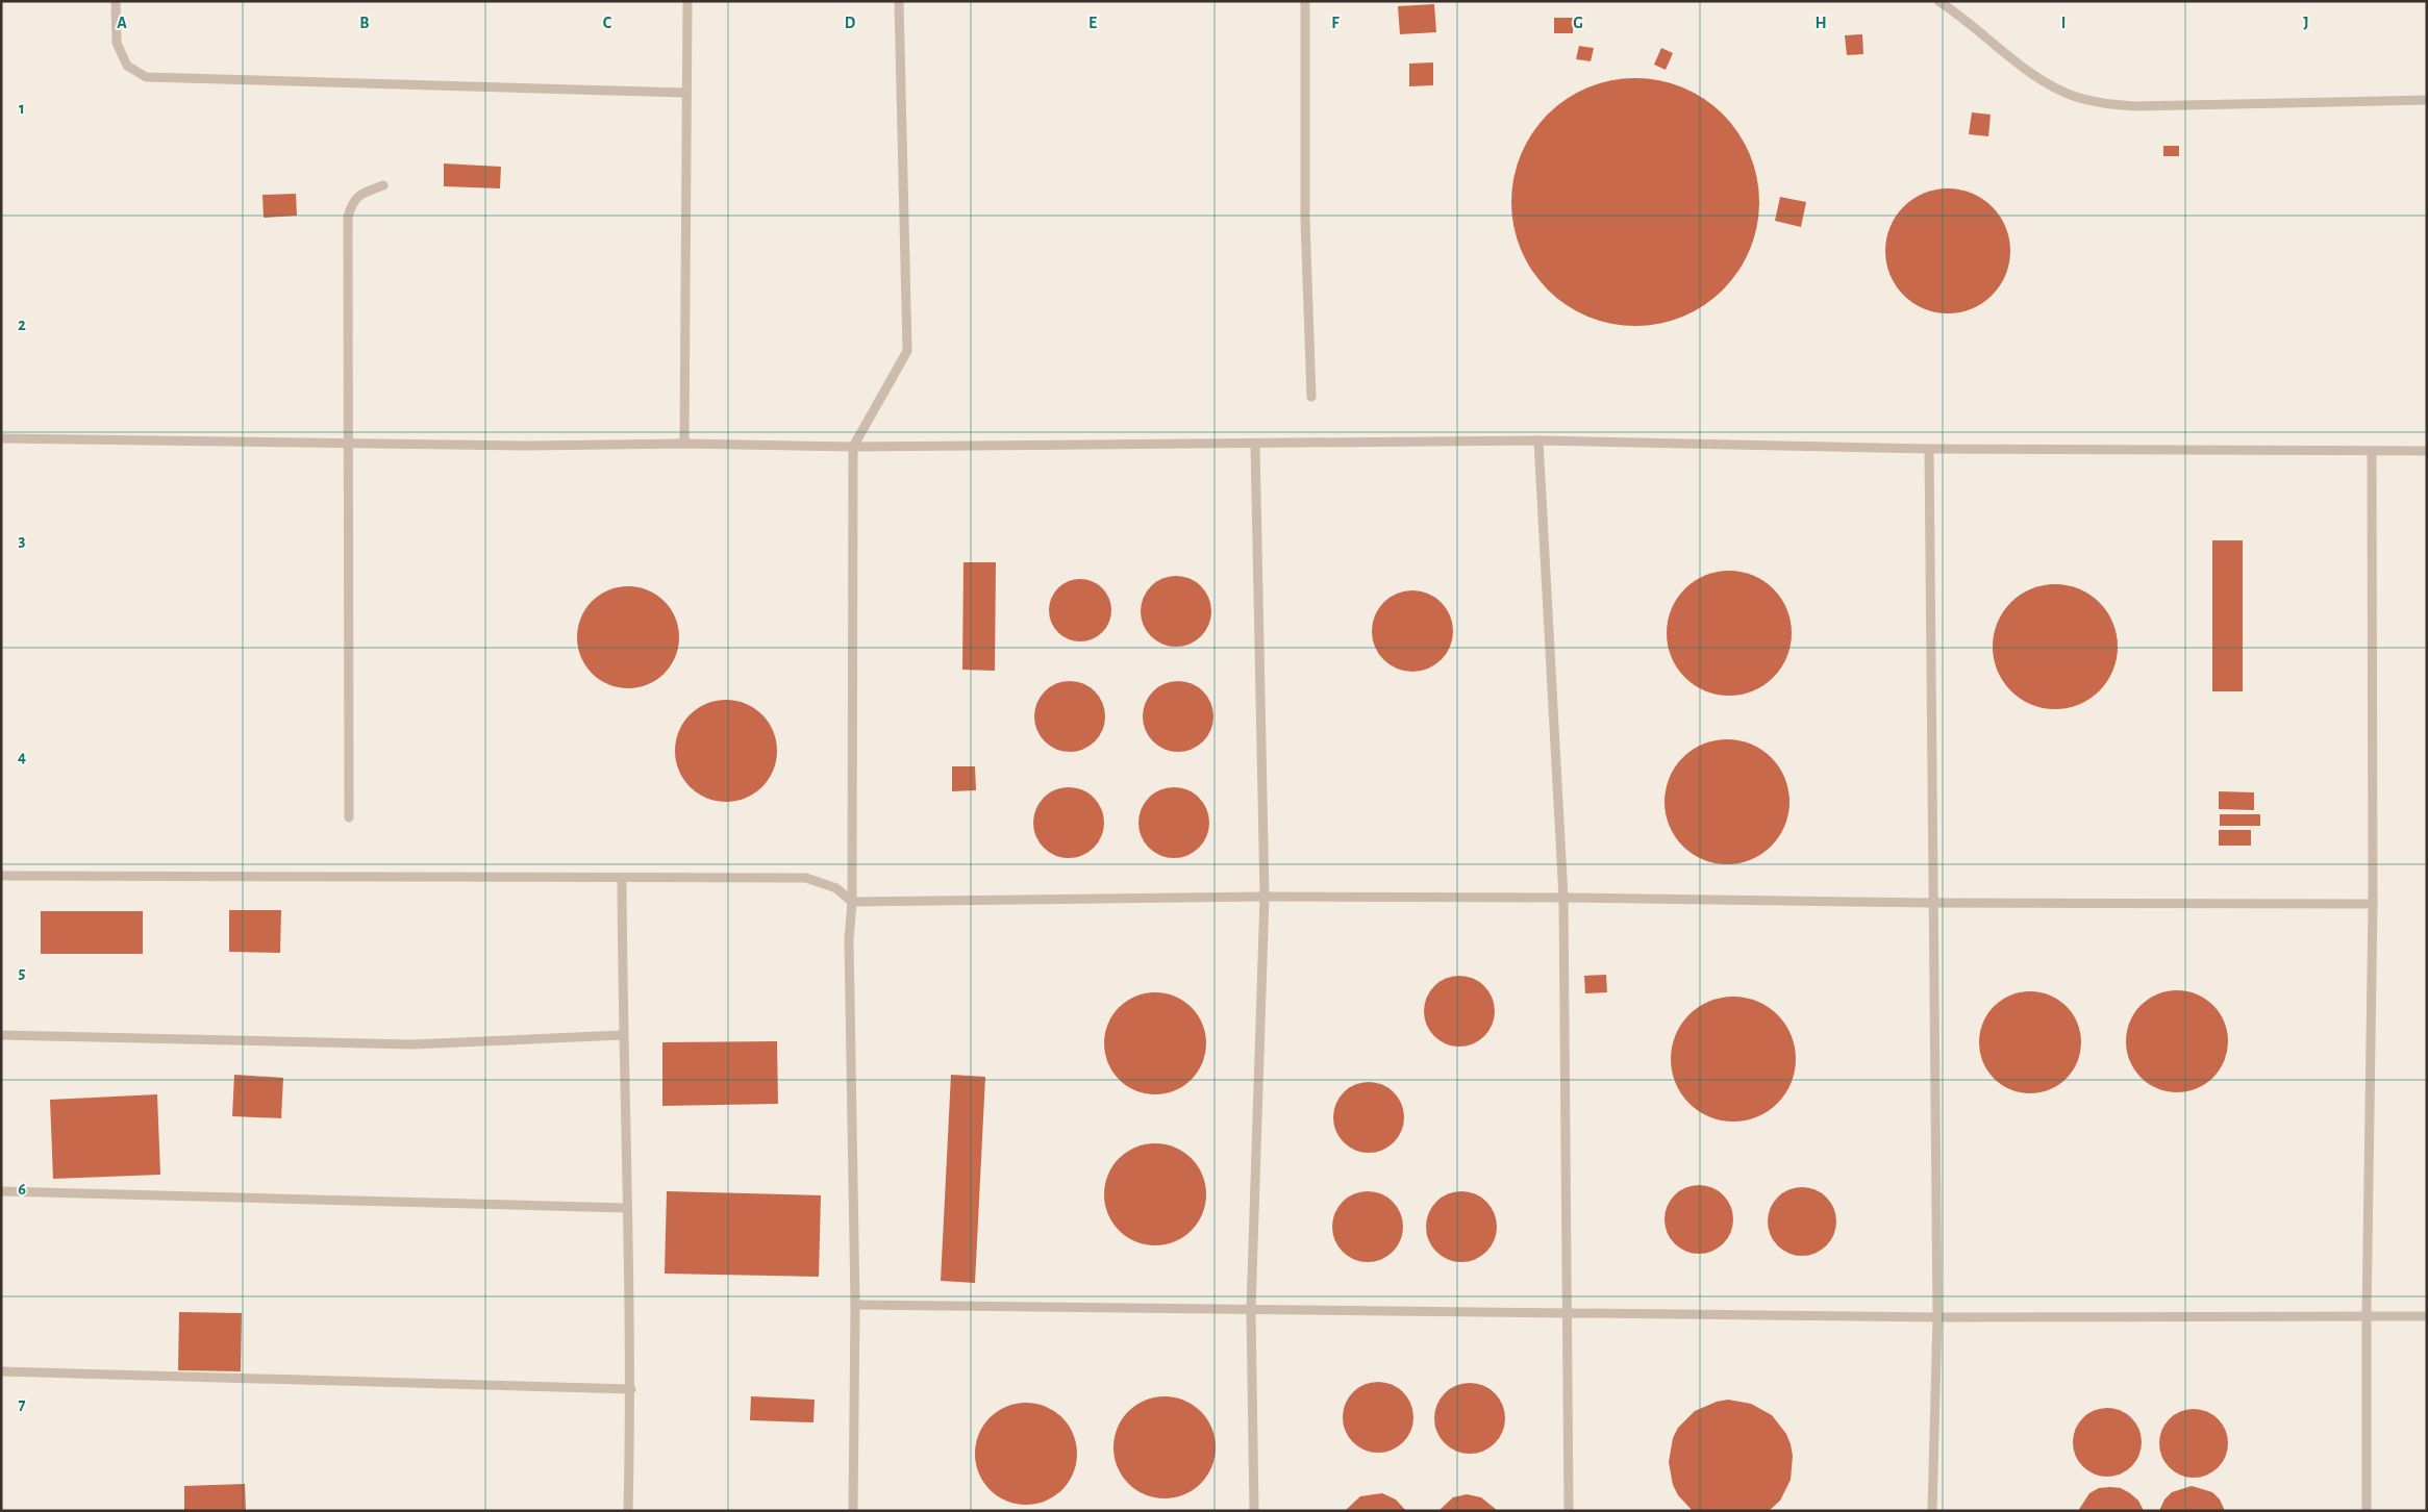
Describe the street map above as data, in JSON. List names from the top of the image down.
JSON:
{
  "grid": {
    "columns": [
      "A",
      "B",
      "C",
      "D",
      "E",
      "F",
      "G",
      "H",
      "I",
      "J"
    ],
    "rows": [
      "1",
      "2",
      "3",
      "4",
      "5",
      "6",
      "7"
    ]
  }
}
